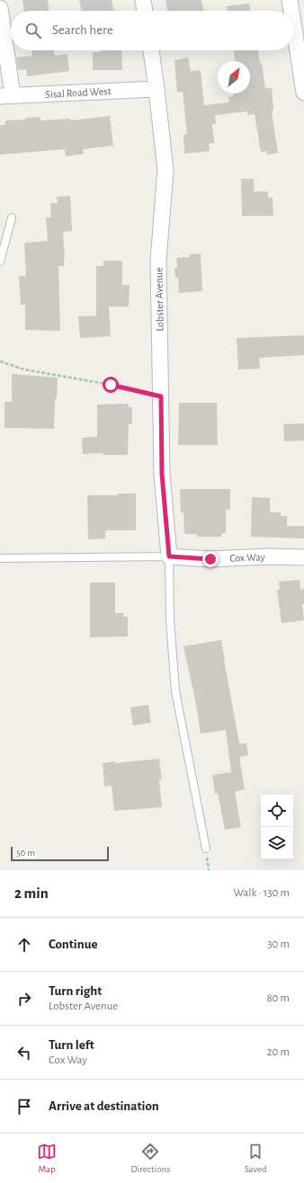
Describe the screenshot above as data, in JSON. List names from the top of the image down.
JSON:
{
  "streets": {
    "street": ["Sisal Road West", "Lobster Avenue", "Cox Way"]
  },
  "crossings": [
    ["Sisal Road West", "Lobster Avenue"],
    ["Lobster Avenue", "Cox Way"]
  ],
  "scale_bar": "50 m",
  "north": "top right",
  "page": {
    "search": "Search here",
    "scale": "50 m",
    "heading": ["2 min", "Walk · 130 m"],
    "list": [
      ["Continue", "30 m"],
      ["Turn right", "Lobster Avenue", "80 m"],
      ["Turn left", "Cox Way", "20 m"],
      "Arrive at destination"
    ],
    "nav": ["Map", "Directions", "Saved"]
  }
}
